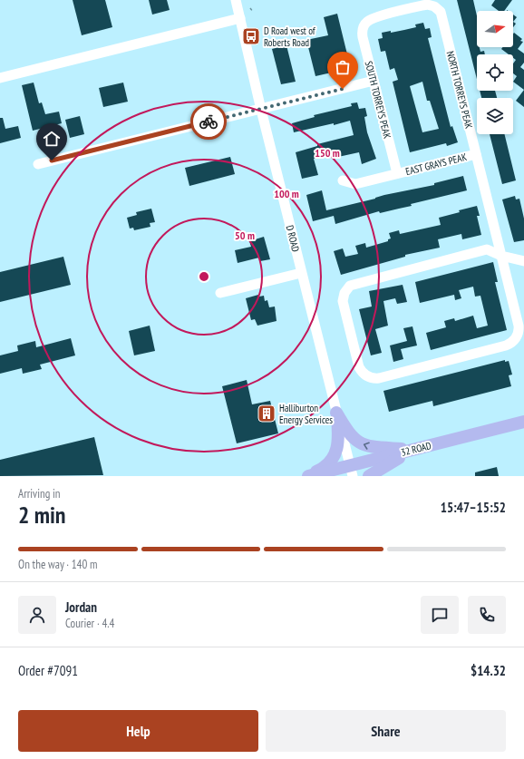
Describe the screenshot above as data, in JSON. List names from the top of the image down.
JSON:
{
  "streets": {
    "main road": ["32 ROAD"],
    "street": [
      "NORTH TORREYS PEAK",
      "SOUTH TORREYS PEAK",
      "EAST GRAYS PEAK",
      "D ROAD"
    ]
  },
  "crossings": [
    ["NORTH TORREYS PEAK", "SOUTH TORREYS PEAK"],
    ["NORTH TORREYS PEAK", "EAST GRAYS PEAK"],
    ["SOUTH TORREYS PEAK", "EAST GRAYS PEAK"],
    ["D ROAD", "32 ROAD"]
  ],
  "places": {
    "bus stop": ["D Road west of Roberts Road"],
    "building": ["Halliburton Energy Services"]
  },
  "north": "right",
  "page": {
    "heading": ["2 min", "Arriving in", "15:47–15:52"],
    "panel": [
      "Jordan",
      "Courier · 4.4",
      "Order #7091",
      "$14.32"
    ],
    "bar": "On the way · 140 m",
    "buttons": ["Help", "Share"]
  },
  "rings": ["150 m", "100 m", "50 m"]
}
